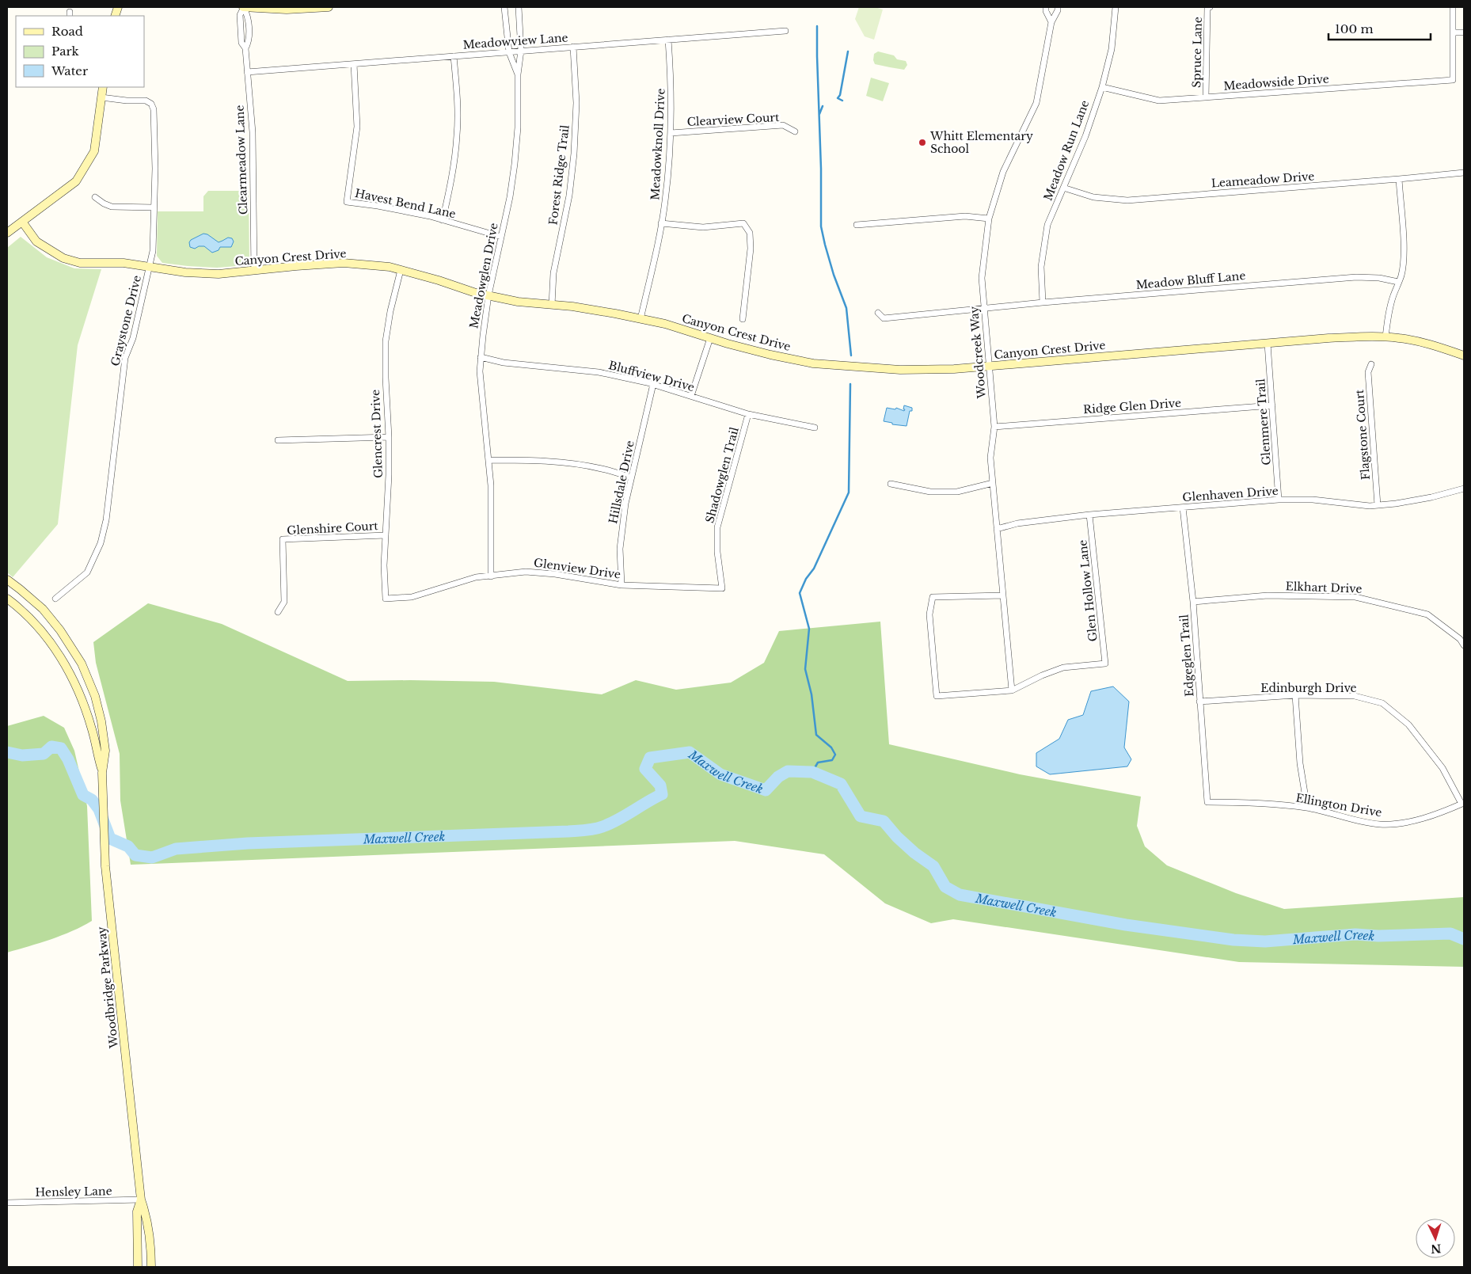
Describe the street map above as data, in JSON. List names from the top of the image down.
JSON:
{
  "streets": {
    "street": [
      "Meadowview Lane",
      "Spruce Lane",
      "Meadowside Drive",
      "Clearview Court",
      "Meadowknoll Drive",
      "Meadow Run Lane",
      "Clearmeadow Lane",
      "Forest Ridge Trail",
      "Leameadow Drive",
      "Havest Bend Lane",
      "Canyon Crest Drive",
      "Meadowglen Drive",
      "Meadow Bluff Lane",
      "Graystone Drive",
      "Woodcreek Way",
      "Bluffview Drive",
      "Ridge Glen Drive",
      "Glenmere Trail",
      "Glencrest Drive",
      "Flagstone Court",
      "Shadowglen Trail",
      "Hillsdale Drive",
      "Glenhaven Drive",
      "Glenshire Court",
      "Glenview Drive",
      "Elkhart Drive",
      "Glen Hollow Lane",
      "Edgeglen Trail",
      "Edinburgh Drive",
      "Ellington Drive",
      "Woodbridge Parkway",
      "Hensley Lane"
    ]
  },
  "crossings": [
    ["Meadowview Lane", "Meadowknoll Drive"],
    ["Meadowview Lane", "Clearmeadow Lane"],
    ["Meadowview Lane", "Forest Ridge Trail"],
    ["Meadowview Lane", "Havest Bend Lane"],
    ["Meadowview Lane", "Meadowglen Drive"],
    ["Spruce Lane", "Meadowside Drive"],
    ["Meadowside Drive", "Meadow Run Lane"],
    ["Clearview Court", "Meadowknoll Drive"],
    ["Meadowknoll Drive", "Canyon Crest Drive"],
    ["Meadow Run Lane", "Leameadow Drive"],
    ["Meadow Run Lane", "Meadow Bluff Lane"],
    ["Clearmeadow Lane", "Canyon Crest Drive"],
    ["Forest Ridge Trail", "Canyon Crest Drive"],
    ["Havest Bend Lane", "Meadowglen Drive"],
    ["Canyon Crest Drive", "Meadowglen Drive"],
    ["Canyon Crest Drive", "Graystone Drive"],
    ["Canyon Crest Drive", "Woodcreek Way"],
    ["Canyon Crest Drive", "Glenmere Trail"],
    ["Canyon Crest Drive", "Glencrest Drive"],
    ["Meadowglen Drive", "Bluffview Drive"],
    ["Meadowglen Drive", "Glenview Drive"],
    ["Meadow Bluff Lane", "Woodcreek Way"],
    ["Woodcreek Way", "Ridge Glen Drive"],
    ["Woodcreek Way", "Glenhaven Drive"],
    ["Woodcreek Way", "Glen Hollow Lane"],
    ["Bluffview Drive", "Shadowglen Trail"],
    ["Bluffview Drive", "Hillsdale Drive"],
    ["Ridge Glen Drive", "Glenmere Trail"],
    ["Glenmere Trail", "Glenhaven Drive"],
    ["Glencrest Drive", "Glenshire Court"],
    ["Glencrest Drive", "Glenview Drive"],
    ["Flagstone Court", "Glenhaven Drive"],
    ["Shadowglen Trail", "Glenview Drive"],
    ["Hillsdale Drive", "Glenview Drive"],
    ["Glenhaven Drive", "Glen Hollow Lane"],
    ["Glenhaven Drive", "Edgeglen Trail"],
    ["Elkhart Drive", "Edgeglen Trail"],
    ["Edgeglen Trail", "Edinburgh Drive"],
    ["Edgeglen Trail", "Ellington Drive"],
    ["Edinburgh Drive", "Ellington Drive"],
    ["Woodbridge Parkway", "Hensley Lane"]
  ],
  "water": ["Maxwell Creek"],
  "places": ["Whitt Elementary School"],
  "legend": ["Road", "Park", "Water"],
  "scale_bar": "100 m",
  "north": "bottom"
}
